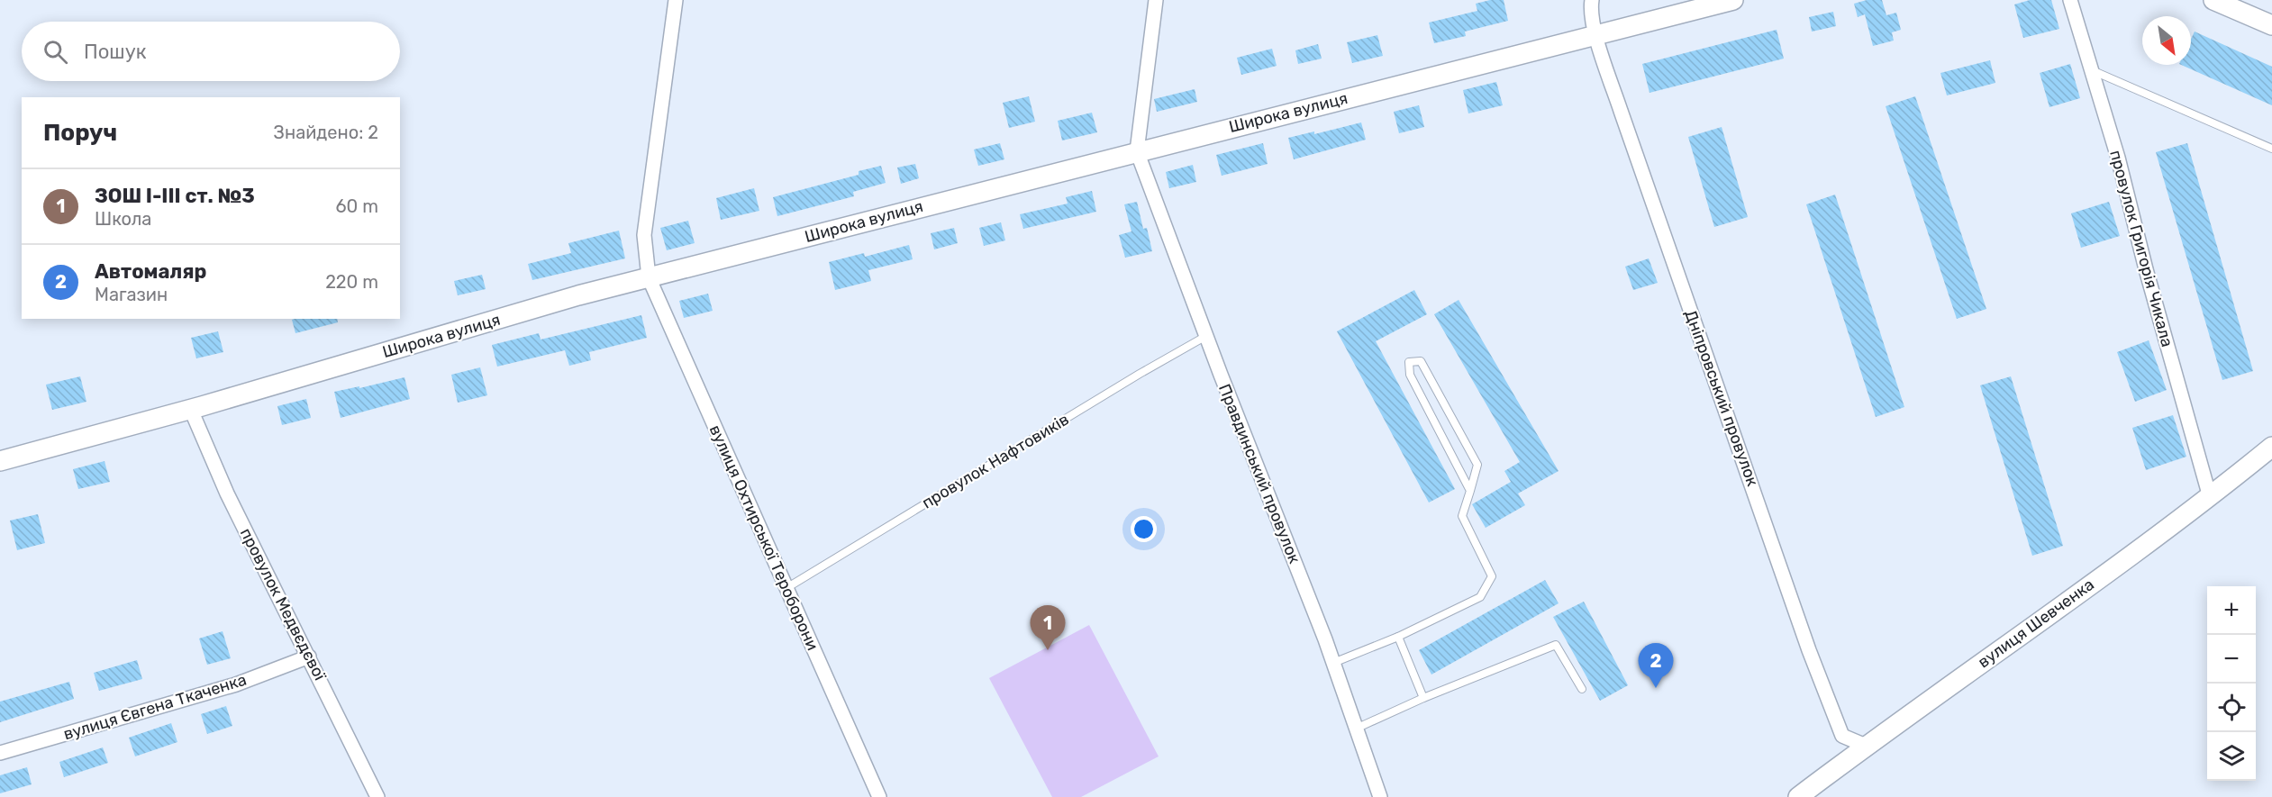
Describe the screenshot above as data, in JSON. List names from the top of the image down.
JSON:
{
  "streets": {
    "street": [
      "Широка вулиця",
      "провулок Григорія Чикала",
      "Дніпровський провулок",
      "Правдинський провулок",
      "вулиця Охтирської Тероборони",
      "провулок Медвєдєвої",
      "вулиця Шевченка",
      "вулиця Євгена Ткаченка"
    ],
    "lane": ["провулок Нафтовиків"]
  },
  "crossings": [
    ["Широка вулиця", "Дніпровський провулок"],
    ["Широка вулиця", "Правдинський провулок"],
    ["Широка вулиця", "вулиця Охтирської Тероборони"],
    ["Широка вулиця", "провулок Медвєдєвої"],
    ["провулок Григорія Чикала", "вулиця Шевченка"],
    ["Дніпровський провулок", "вулиця Шевченка"],
    ["провулок Нафтовиків", "Правдинський провулок"],
    ["провулок Нафтовиків", "вулиця Охтирської Тероборони"],
    ["провулок Медвєдєвої", "вулиця Євгена Ткаченка"]
  ],
  "north": "bottom right",
  "page": {
    "search": "Пошук",
    "heading": ["Поруч", "Знайдено: 2"],
    "list": [
      {
        "mark": "1",
        "name": "ЗОШ І-ІІІ ст. №3",
        "note": "Школа",
        "value": "60 m"
      },
      {
        "mark": "2",
        "name": "Автомаляр",
        "note": "Магазин",
        "value": "220 m"
      }
    ],
    "map_buttons": ["+", "−"],
    "pins": ["1", "2"]
  }
}
